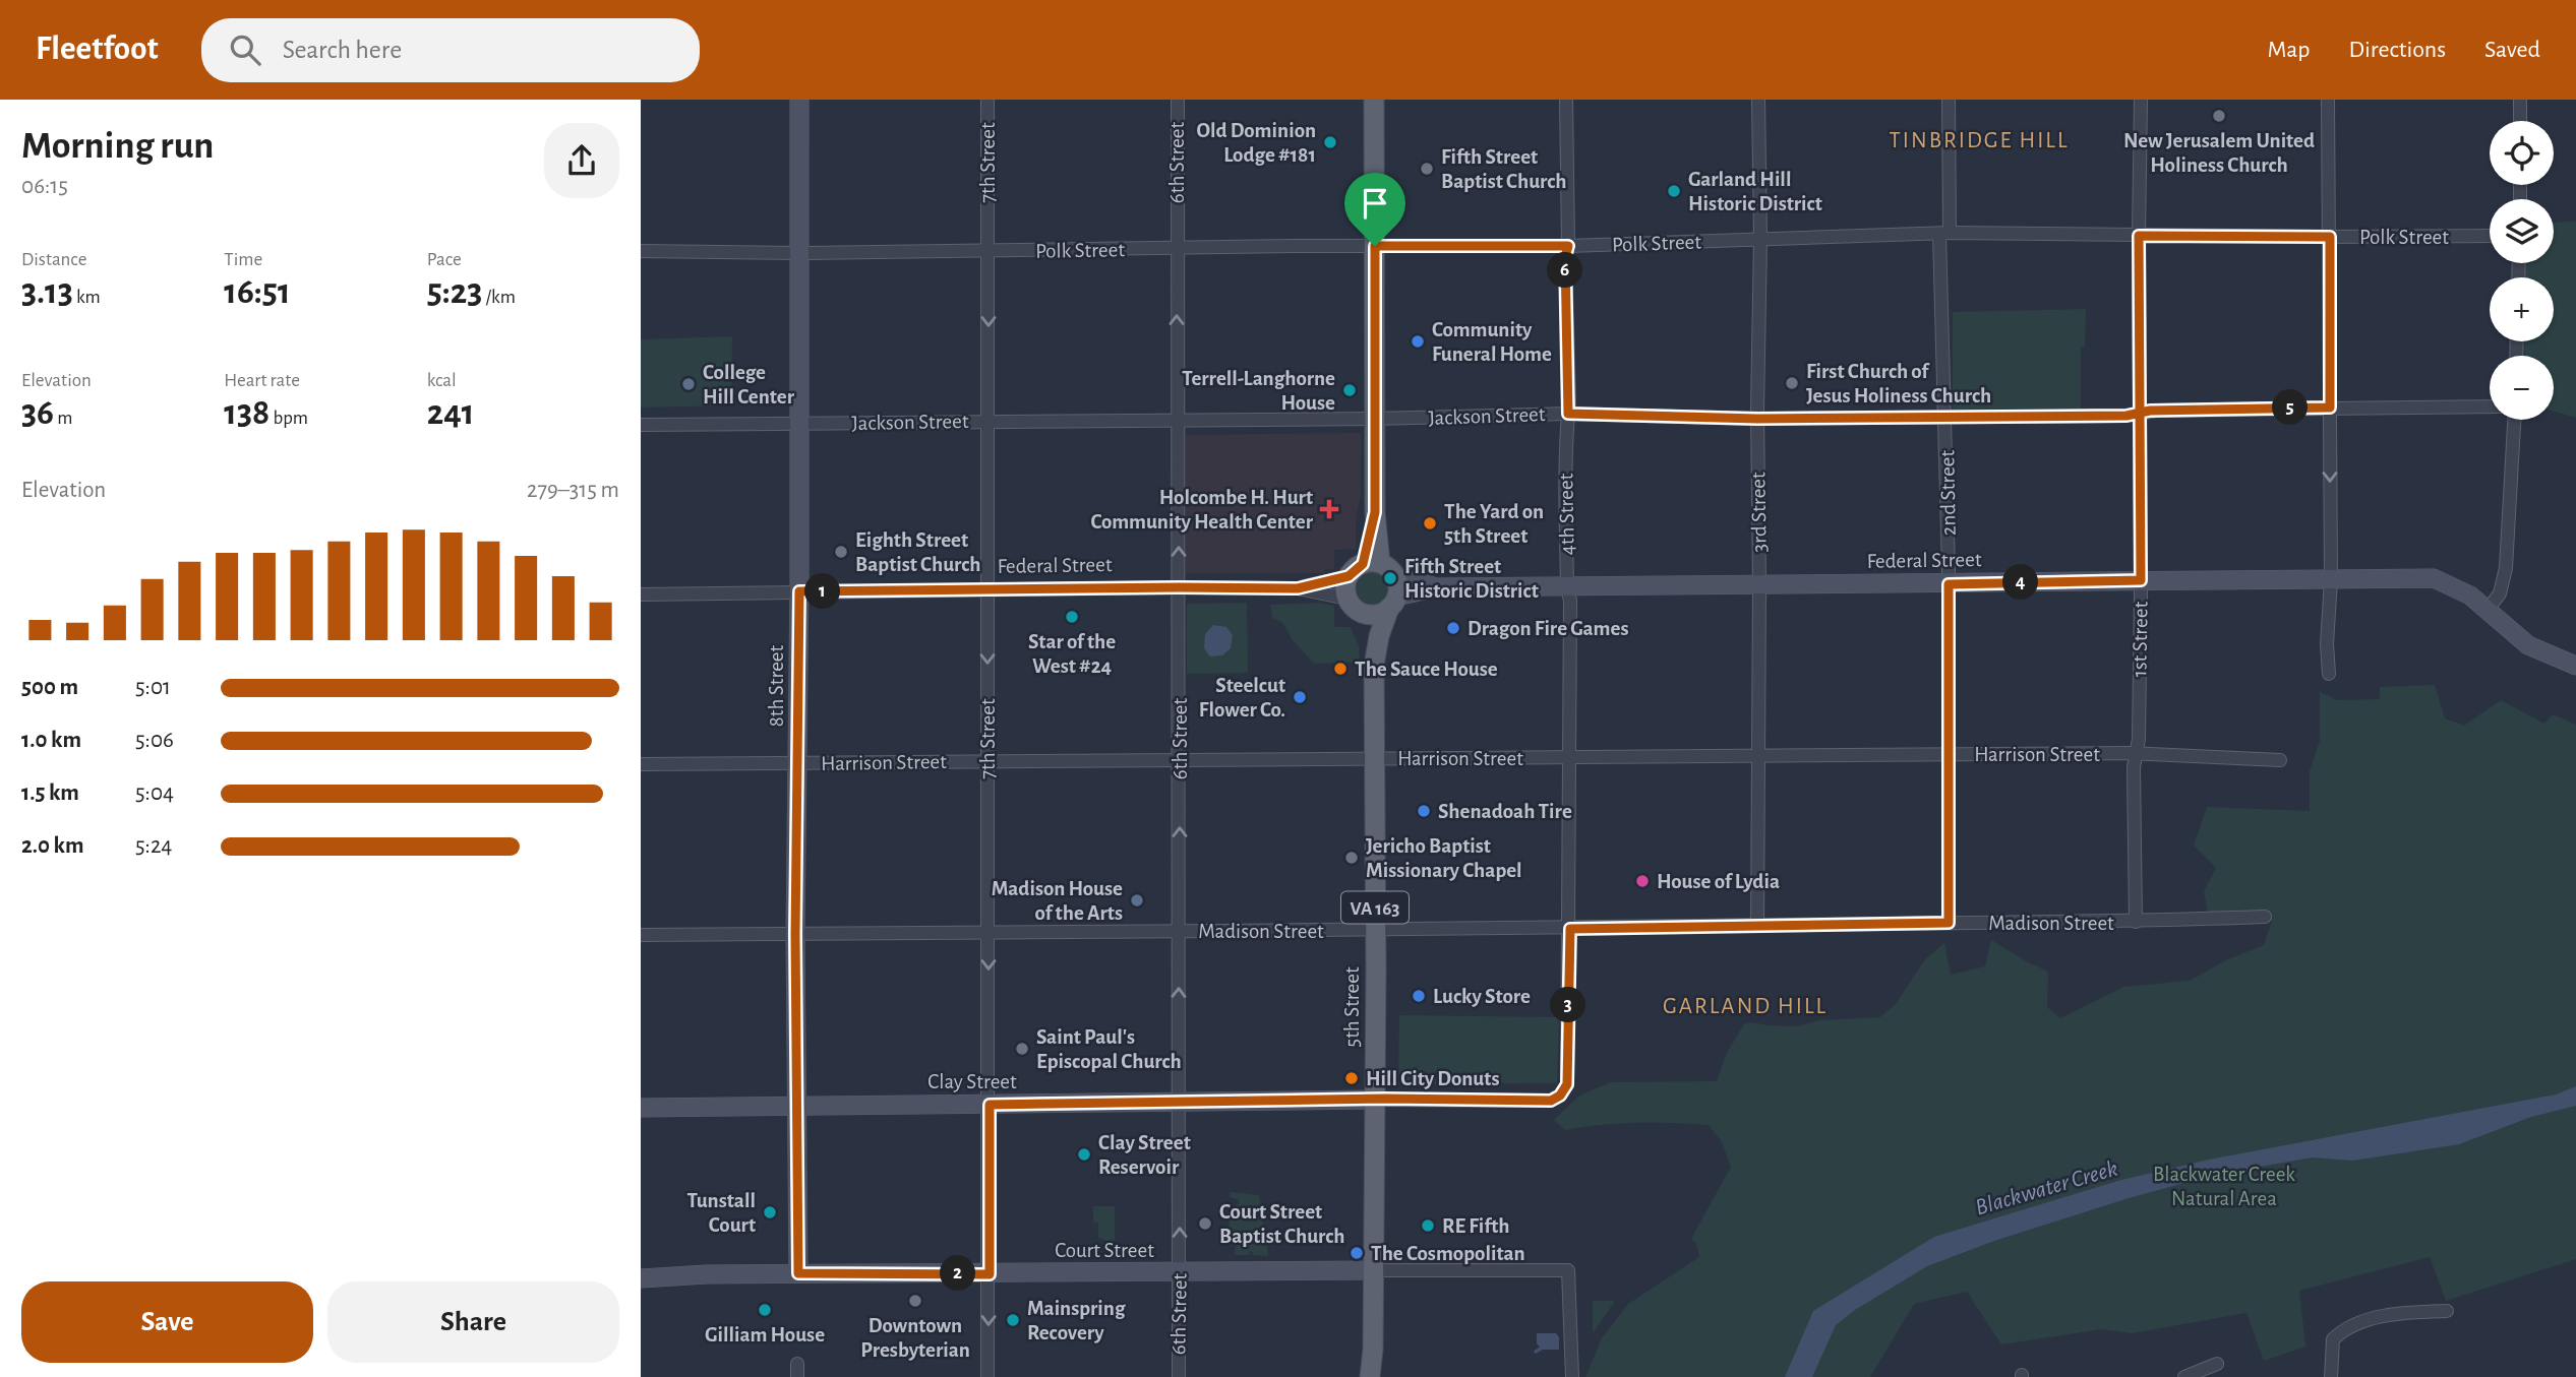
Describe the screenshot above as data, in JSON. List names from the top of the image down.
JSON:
{
  "streets": {
    "main road": ["VA 163", "5th Street"],
    "street": [
      "7th Street",
      "6th Street",
      "Polk Street",
      "Jackson Street",
      "2nd Street",
      "3rd Street",
      "4th Street",
      "Federal Street",
      "1st Street",
      "8th Street",
      "Harrison Street",
      "Madison Street",
      "Clay Street",
      "Court Street"
    ]
  },
  "crossings": [
    ["7th Street", "Polk Street"],
    ["7th Street", "Jackson Street"],
    ["7th Street", "Federal Street"],
    ["7th Street", "Harrison Street"],
    ["7th Street", "Madison Street"],
    ["7th Street", "Clay Street"],
    ["7th Street", "Court Street"],
    ["6th Street", "Polk Street"],
    ["6th Street", "Jackson Street"],
    ["6th Street", "Federal Street"],
    ["6th Street", "Harrison Street"],
    ["6th Street", "Madison Street"],
    ["6th Street", "Clay Street"],
    ["6th Street", "Court Street"],
    ["Polk Street", "2nd Street"],
    ["Polk Street", "3rd Street"],
    ["Polk Street", "4th Street"],
    ["Polk Street", "1st Street"],
    ["Polk Street", "8th Street"],
    ["Jackson Street", "2nd Street"],
    ["Jackson Street", "3rd Street"],
    ["Jackson Street", "4th Street"],
    ["Jackson Street", "1st Street"],
    ["Jackson Street", "8th Street"],
    ["2nd Street", "Federal Street"],
    ["2nd Street", "Harrison Street"],
    ["2nd Street", "Madison Street"],
    ["3rd Street", "Federal Street"],
    ["3rd Street", "Harrison Street"],
    ["3rd Street", "Madison Street"],
    ["4th Street", "Federal Street"],
    ["4th Street", "Harrison Street"],
    ["4th Street", "Madison Street"],
    ["4th Street", "Clay Street"],
    ["Federal Street", "1st Street"],
    ["Federal Street", "8th Street"],
    ["Federal Street", "5th Street"],
    ["1st Street", "Harrison Street"],
    ["1st Street", "Madison Street"],
    ["8th Street", "Harrison Street"],
    ["8th Street", "Madison Street"],
    ["8th Street", "Clay Street"],
    ["8th Street", "Court Street"],
    ["Harrison Street", "5th Street"],
    ["Madison Street", "5th Street"],
    ["5th Street", "Clay Street"],
    ["5th Street", "Court Street"]
  ],
  "one_way": ["7th Street", "6th Street"],
  "districts": ["TINBRIDGE HILL", "GARLAND HILL"],
  "water": ["Blackwater Creek"],
  "parks": ["Blackwater Creek Natural Area"],
  "places": {
    "other": [
      "New Jerusalem United Holiness Church",
      "Old Dominion Lodge #181",
      "Fifth Street Baptist Church",
      "Garland Hill Historic District",
      "Community Funeral Home",
      "First Church of Jesus Holiness Church",
      "College Hill Center",
      "Terrell-Langhorne House",
      "The Yard on 5th Street",
      "Eighth Street Baptist Church",
      "Fifth Street Historic District",
      "Star of the West #24",
      "Dragon Fire Games",
      "The Sauce House",
      "Steelcut Flower Co.",
      "Shenadoah Tire",
      "Jericho Baptist Missionary Chapel",
      "House of Lydia",
      "Madison House of the Arts",
      "Lucky Store",
      "Saint Paul's Episcopal Church",
      "Hill City Donuts",
      "Clay Street Reservoir",
      "Tunstall Court",
      "Court Street Baptist Church",
      "RE Fifth",
      "The Cosmopolitan",
      "Downtown Presbyterian",
      "Gilliam House",
      "Mainspring Recovery"
    ],
    "health": ["Holcombe H. Hurt Community Health Center"]
  },
  "page": {
    "header": "Fleetfoot",
    "search": "Search here",
    "nav": ["Map", "Directions", "Saved"],
    "heading": ["Morning run", "06:15"],
    "map_buttons": ["+", "−"],
    "stats": [
      ["Distance", "3.13 km"],
      ["Time", "16:51"],
      ["Pace", "5:23 /km"],
      ["Elevation", "36 m"],
      ["Heart rate", "138 bpm"],
      ["kcal", "241"]
    ],
    "pins": [
      "6",
      "5",
      "4",
      "1",
      "3",
      "2"
    ],
    "chart": ["Elevation", "279–315 m"],
    "list": [
      {
        "name": "500 m",
        "note": "5:01"
      },
      {
        "name": "1.0 km",
        "note": "5:06"
      },
      {
        "name": "1.5 km",
        "note": "5:04"
      },
      {
        "name": "2.0 km",
        "note": "5:24"
      }
    ],
    "buttons": ["Save", "Share"]
  }
}
